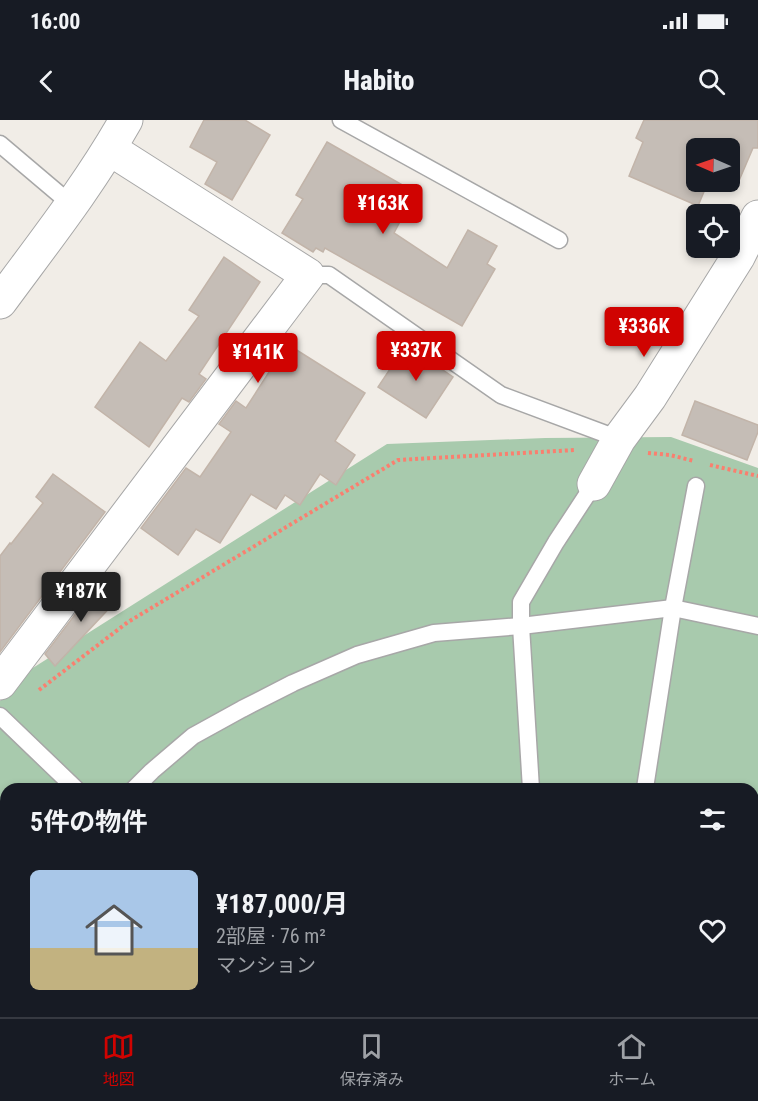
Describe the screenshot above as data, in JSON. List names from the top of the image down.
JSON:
{
  "north": "left",
  "page": {
    "status": "16:00",
    "header": "Habito",
    "price": [
      "¥163K",
      "¥336K",
      "¥337K",
      "¥141K",
      "¥187K"
    ],
    "heading": "5件の物件",
    "list": [
      {
        "name": "¥187,000/月",
        "note": "2部屋 · 76 m² · マンション"
      }
    ],
    "tabs": ["地図", "保存済み", "ホーム"]
  }
}
